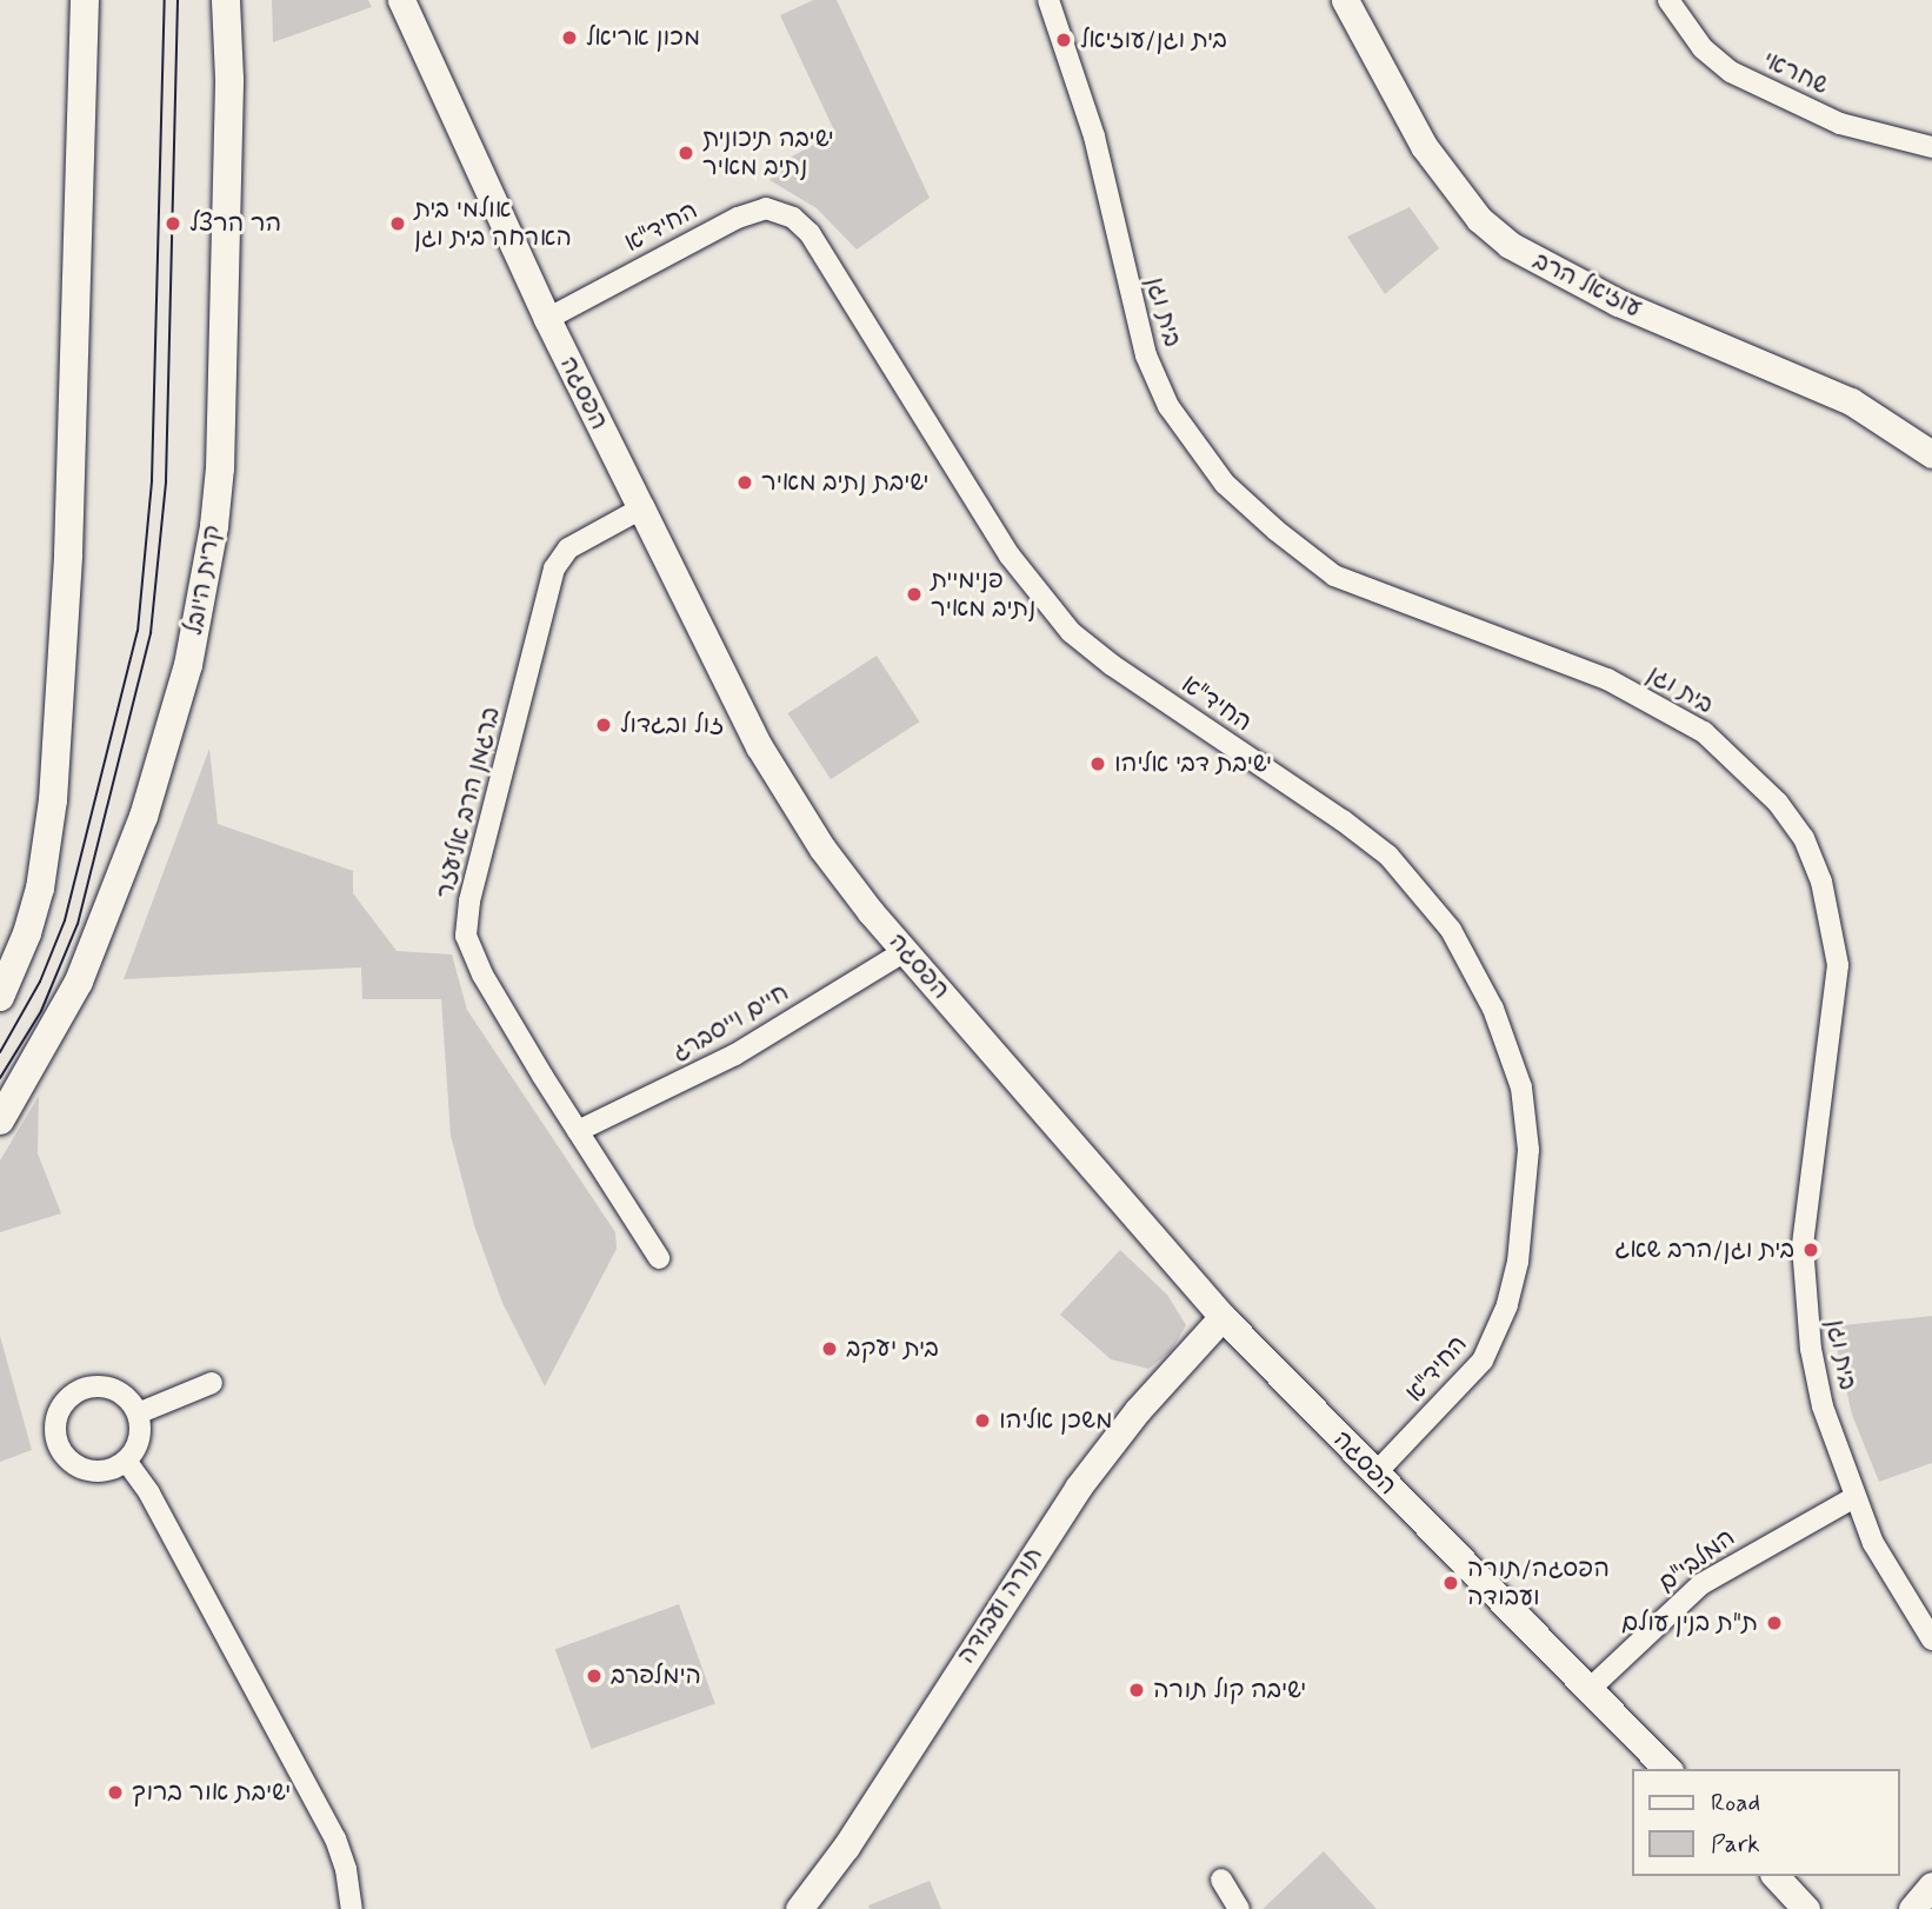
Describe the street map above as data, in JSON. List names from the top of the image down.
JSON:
{
  "streets": {
    "main road": ["קרית היובל"],
    "street": [
      "שחראי",
      "החיד\"א",
      "עוזיאל הרב",
      "בית וגן",
      "הפסגה",
      "ברגמן הרב אליעזר",
      "חיים וייסברג",
      "המלבי\"ם",
      "תורה ועבודה"
    ]
  },
  "crossings": [
    ["החיד\"א", "הפסגה"],
    ["בית וגן", "המלבי\"ם"],
    ["הפסגה", "ברגמן הרב אליעזר"],
    ["הפסגה", "חיים וייסברג"],
    ["הפסגה", "המלבי\"ם"],
    ["הפסגה", "תורה ועבודה"],
    ["ברגמן הרב אליעזר", "חיים וייסברג"]
  ],
  "places": [
    "מכון אריאל",
    "בית וגן/עוזיאל",
    "ישיבה תיכונית נתיב מאיר",
    "הר הרצל",
    "אולמי בית הארחה בית וגן",
    "ישיבת נתיב מאיר",
    "פנימיית נתיב מאיר",
    "זול ובגדול",
    "ישיבת דבי אליהו",
    "בית וגן/הרב שאג",
    "בית יעקב",
    "משכן אליהו",
    "הפסגה/תורה ועבודה",
    "ת\"ת בנין עולם",
    "הימלפרב",
    "ישיבה קול תורה",
    "ישיבת אור ברוך"
  ],
  "legend": ["Road", "Park"]
}
